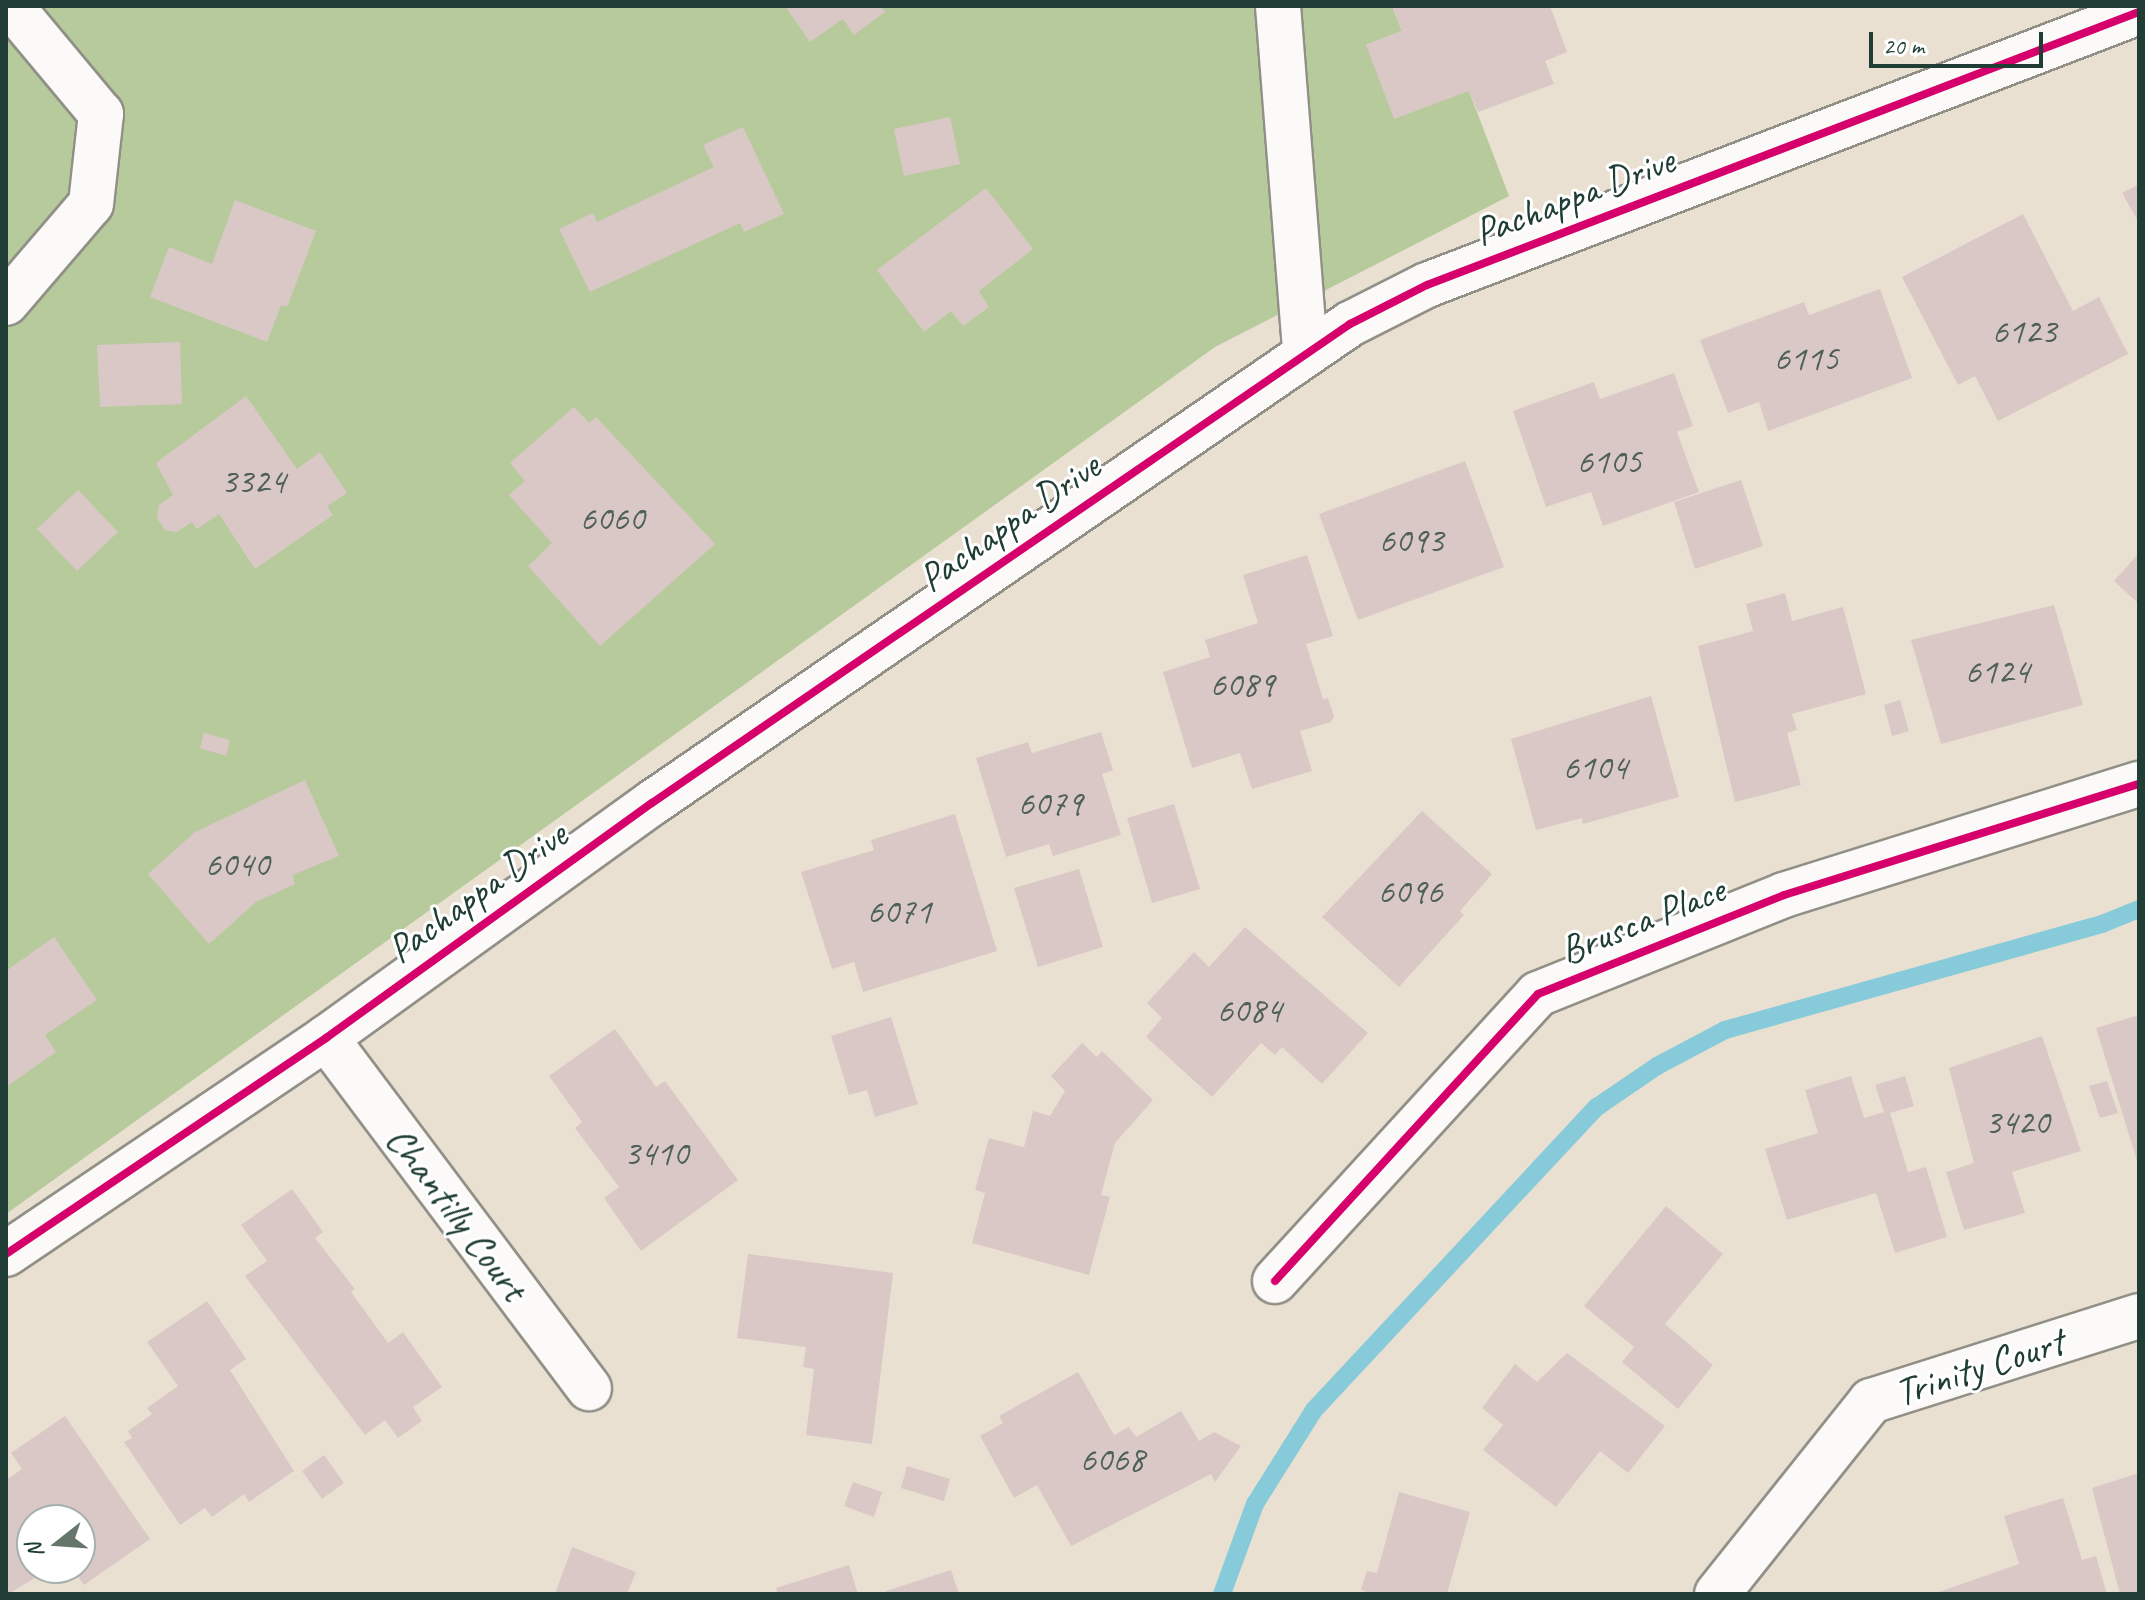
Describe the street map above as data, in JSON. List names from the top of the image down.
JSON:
{
  "streets": {
    "street": [
      "Pachappa Drive",
      "Brusca Place",
      "Chantilly Court",
      "Trinity Court"
    ]
  },
  "crossings": [
    ["Pachappa Drive", "Chantilly Court"]
  ],
  "house_numbers": [
    "6123",
    "6115",
    "6105",
    "3324",
    "6060",
    "6093",
    "6124",
    "6089",
    "6104",
    "6079",
    "6040",
    "6096",
    "6071",
    "6084",
    "3420",
    "3410",
    "6068"
  ],
  "scale_bar": "20 m",
  "north": "left"
}
